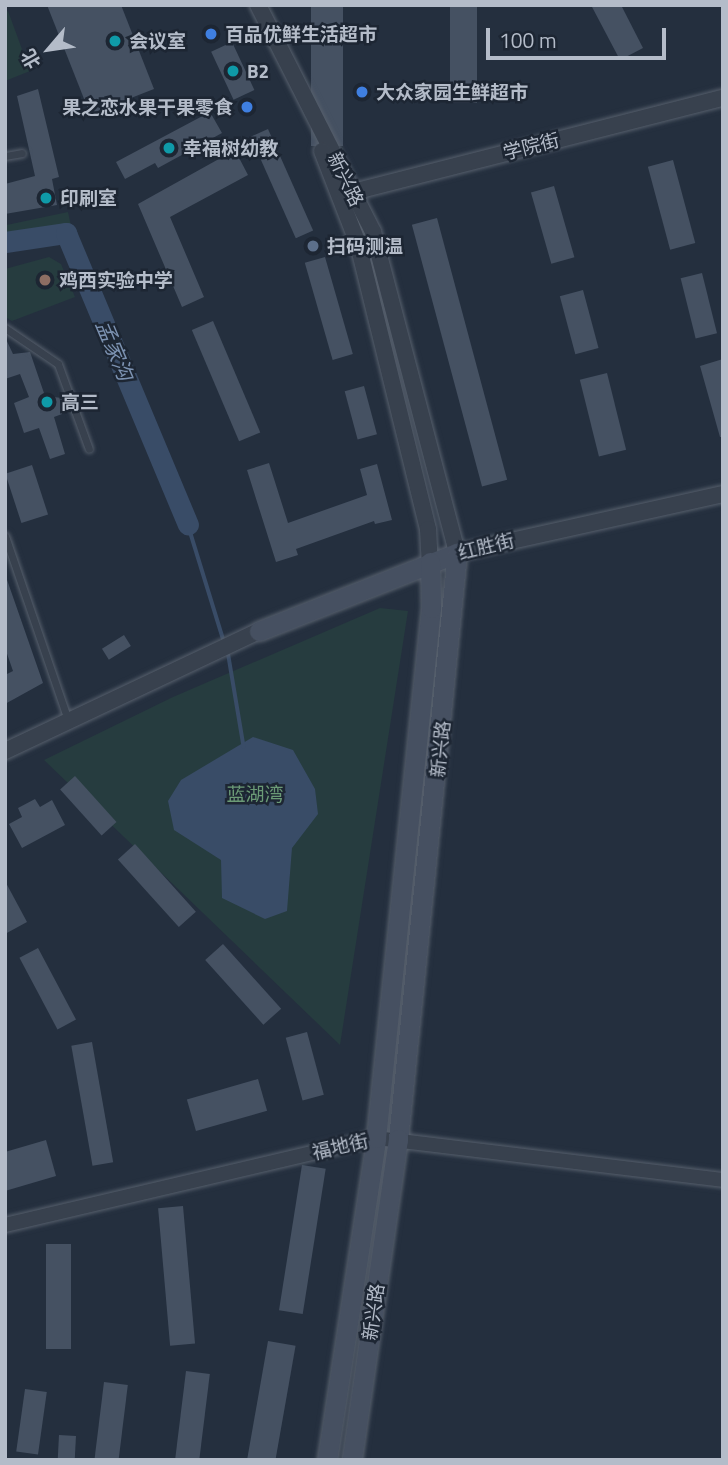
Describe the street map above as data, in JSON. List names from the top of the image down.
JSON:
{
  "streets": {
    "main road": ["新兴路", "红胜街"],
    "street": ["学院街", "福地街"]
  },
  "crossings": [
    ["学院街", "新兴路"],
    ["新兴路", "红胜街"],
    ["新兴路", "福地街"]
  ],
  "water": ["孟家沟"],
  "parks": ["蓝湖湾"],
  "places": [
    "百品优鲜生活超市",
    "会议室",
    "B2",
    "大众家园生鲜超市",
    "果之恋水果干果零食",
    "幸福树幼教",
    "印刷室",
    "扫码测温",
    "鸡西实验中学",
    "高三"
  ],
  "scale_bar": "100 m",
  "north": "bottom left"
}
